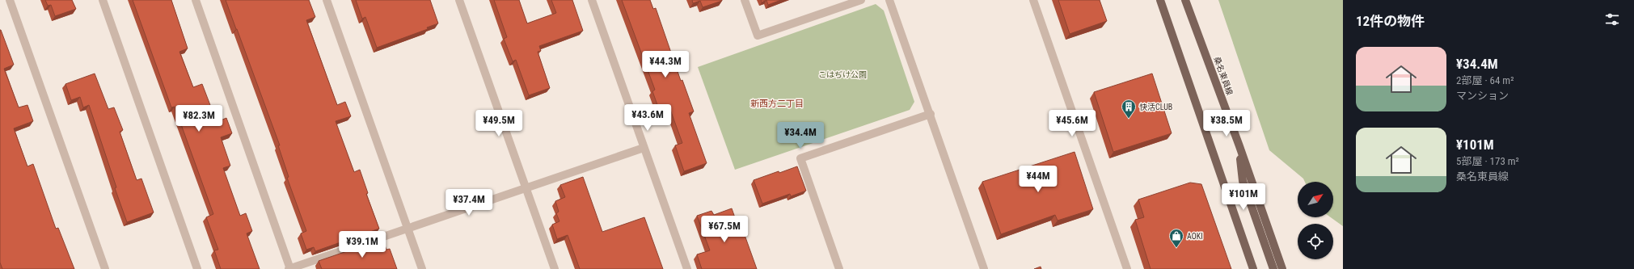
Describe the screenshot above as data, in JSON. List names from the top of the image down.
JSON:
{
  "streets": {
    "main road": ["桑名東員線"]
  },
  "districts": ["新西方二丁目"],
  "parks": ["こはぢけ公園"],
  "places": {
    "building": ["快活CLUB"],
    "shop": ["AOKI"]
  },
  "north": "top right",
  "page": {
    "heading": "12件の物件",
    "list": [
      {
        "name": "¥34.4M",
        "note": "2部屋 · 64 m² · マンション"
      },
      {
        "name": "¥101M",
        "note": "5部屋 · 173 m² · 桑名東員線"
      }
    ],
    "price": [
      "¥44.3M",
      "¥43.6M",
      "¥82.3M",
      "¥49.5M",
      "¥45.6M",
      "¥38.5M",
      "¥34.4M",
      "¥44M",
      "¥101M",
      "¥37.4M",
      "¥67.5M",
      "¥39.1M"
    ]
  }
}
